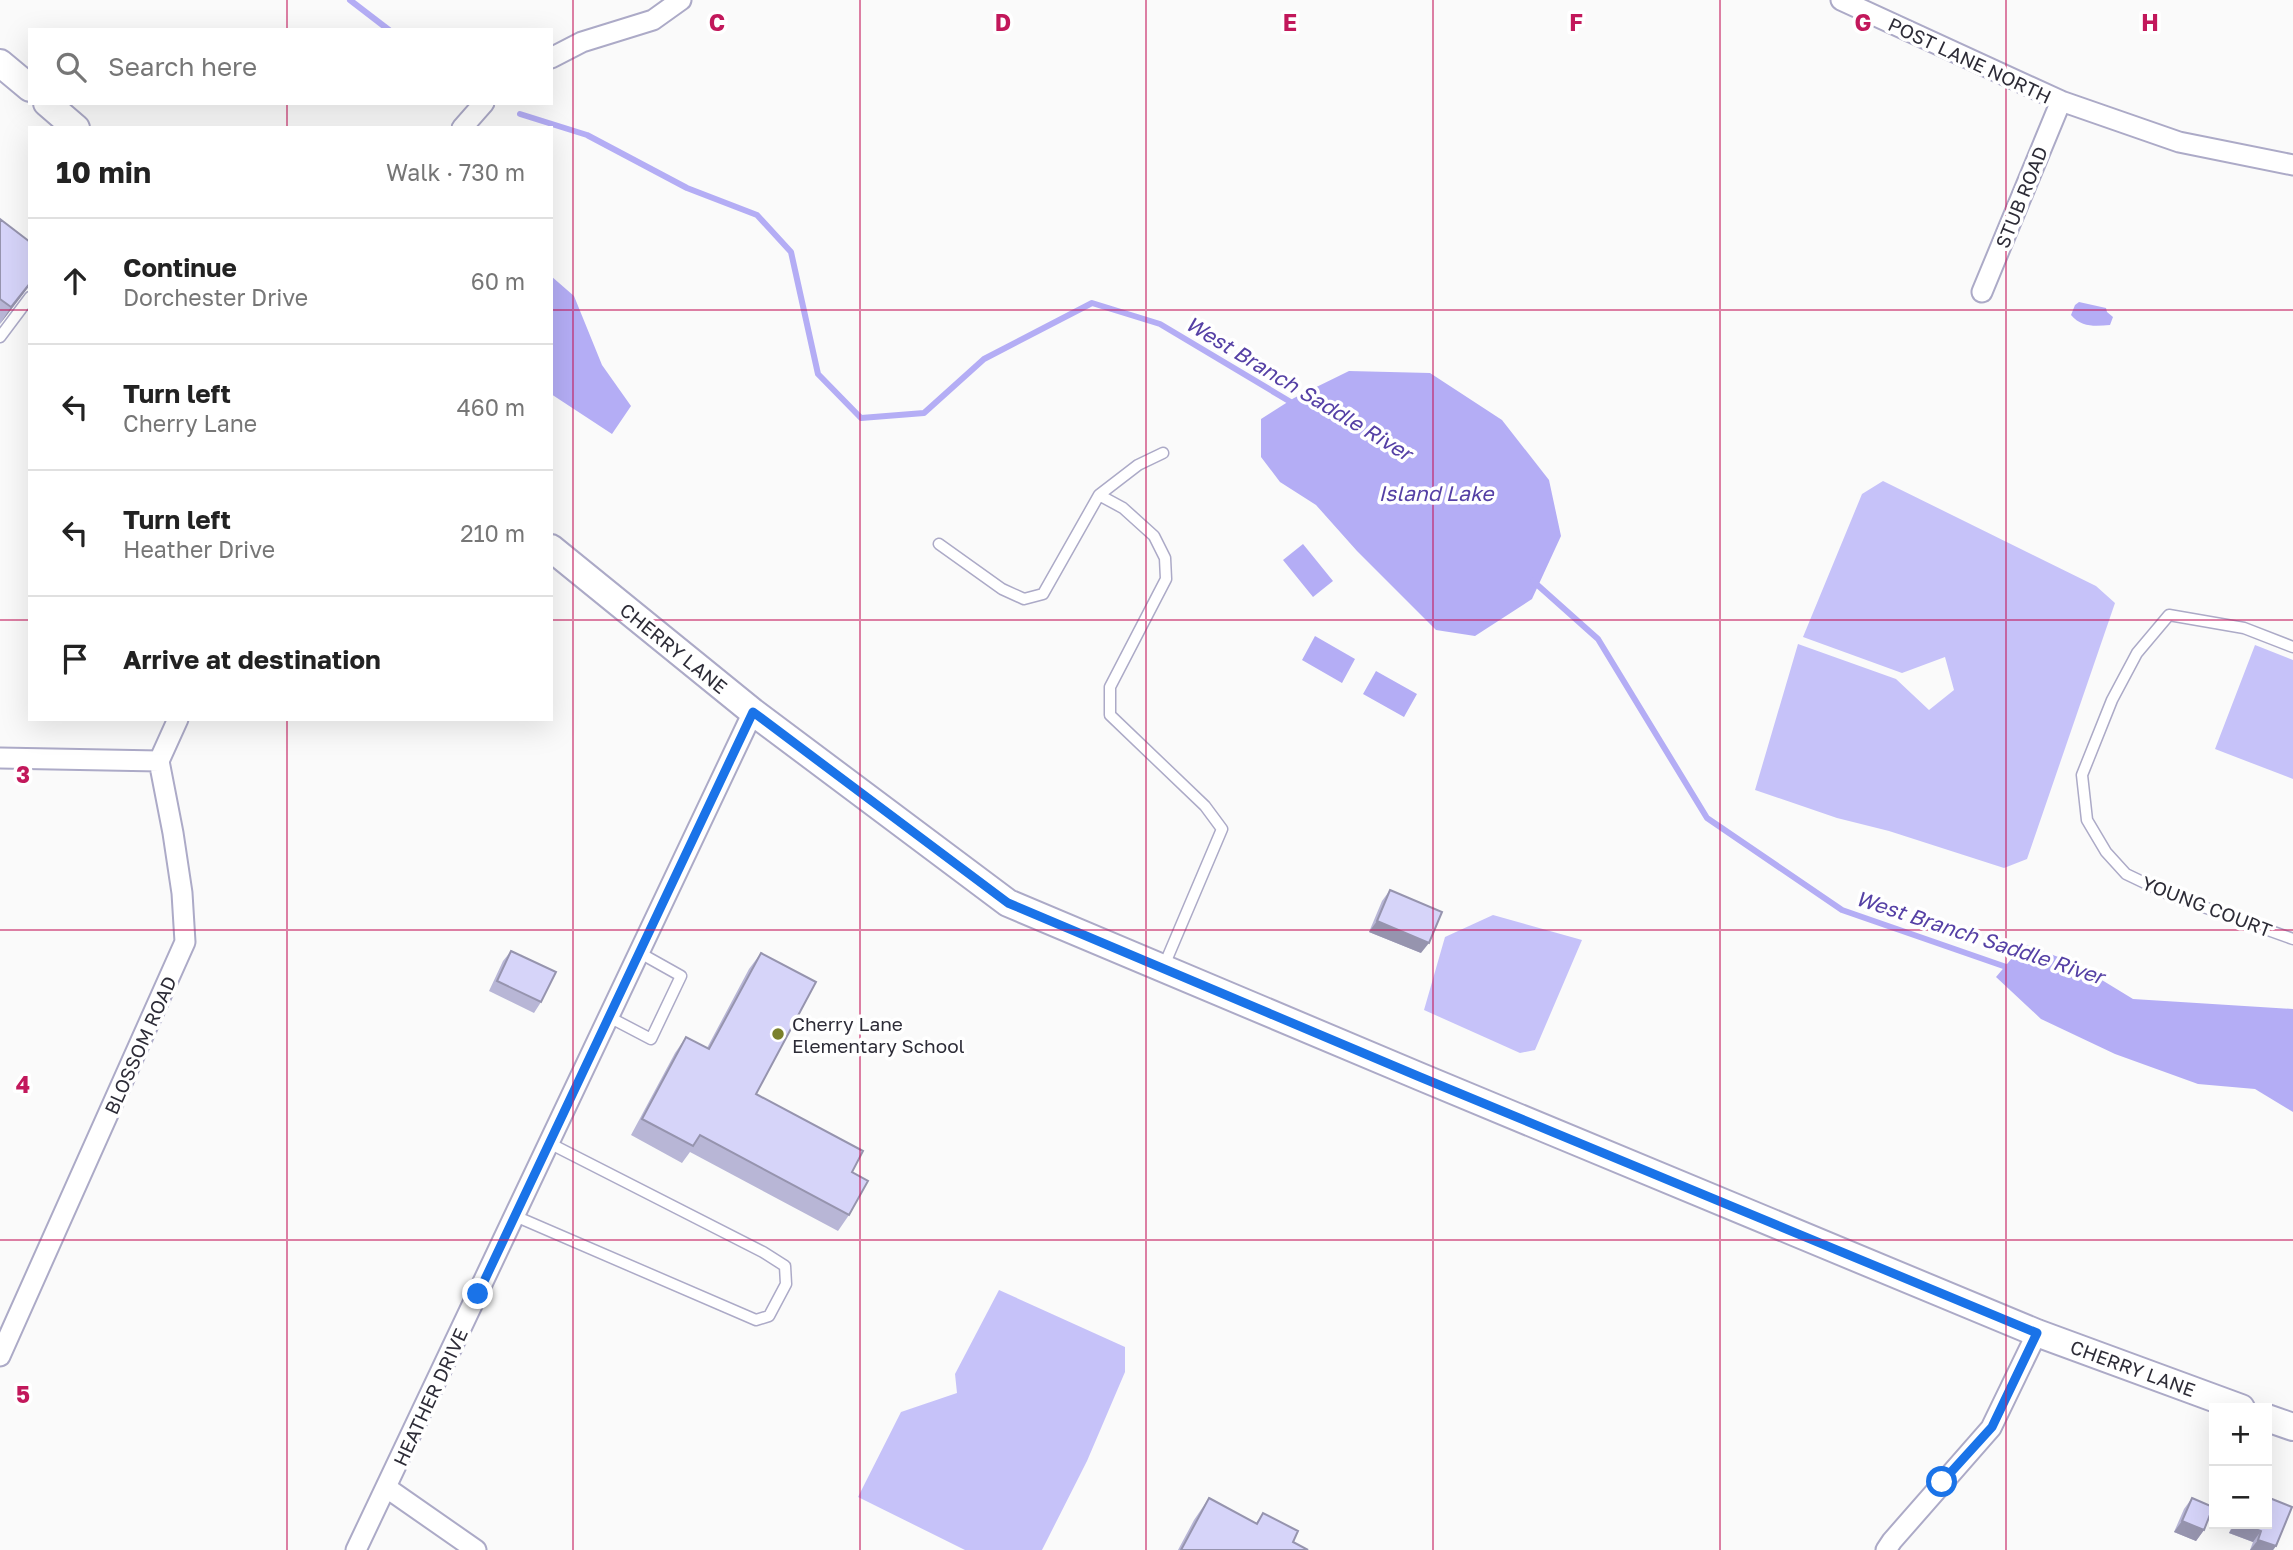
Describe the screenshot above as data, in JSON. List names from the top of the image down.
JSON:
{
  "streets": {
    "street": [
      "POST LANE NORTH",
      "STUB ROAD",
      "CHERRY LANE",
      "BLOSSOM ROAD",
      "HEATHER DRIVE"
    ],
    "lane": ["YOUNG COURT"]
  },
  "crossings": [
    ["POST LANE NORTH", "STUB ROAD"],
    ["CHERRY LANE", "HEATHER DRIVE"]
  ],
  "water": ["West Branch Saddle River", "Island Lake"],
  "places": ["Cherry Lane Elementary School"],
  "page": {
    "search": "Search here",
    "heading": ["10 min", "Walk · 730 m"],
    "list": [
      ["Continue", "Dorchester Drive", "60 m"],
      ["Turn left", "Cherry Lane", "460 m"],
      ["Turn left", "Heather Drive", "210 m"],
      "Arrive at destination"
    ],
    "map_buttons": ["+", "−"]
  },
  "grid": {
    "columns": [
      "C",
      "D",
      "E",
      "F",
      "G",
      "H"
    ],
    "rows": ["3", "4", "5"]
  }
}
